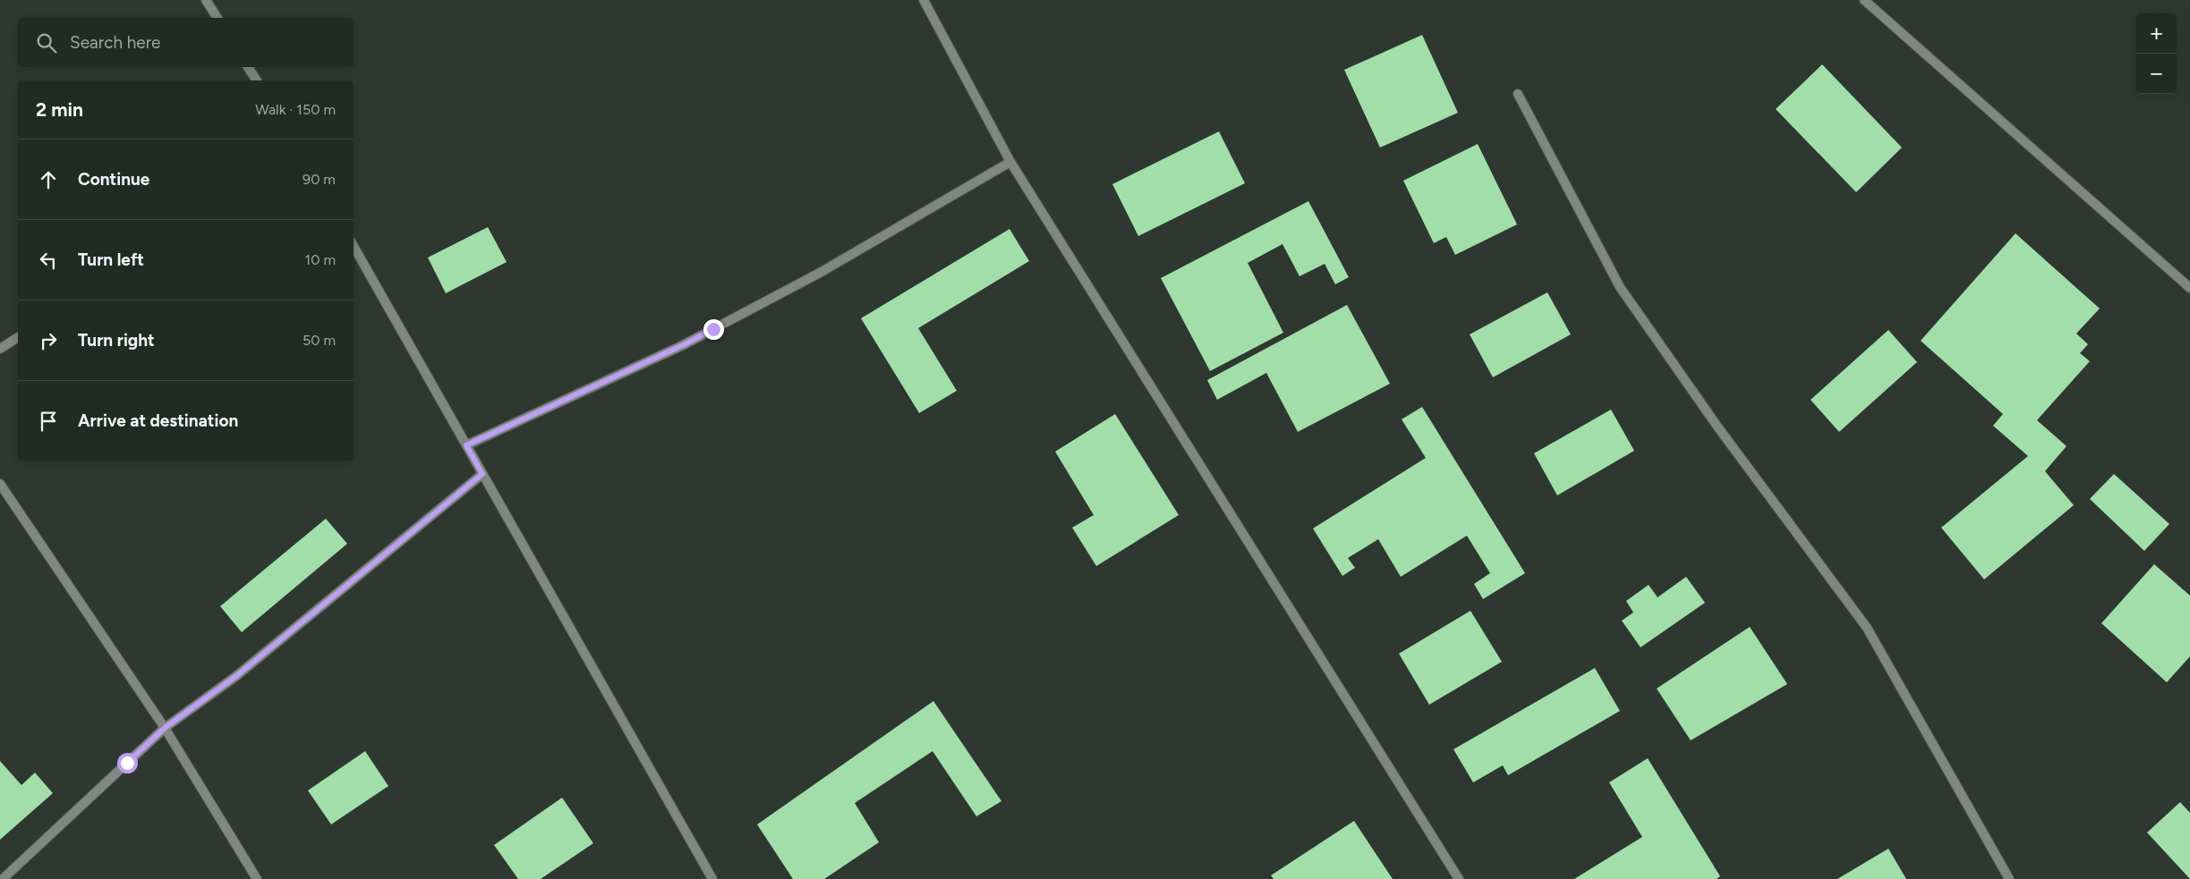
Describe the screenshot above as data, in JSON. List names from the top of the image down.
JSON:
{
  "page": {
    "map_buttons": ["+", "−"],
    "search": "Search here",
    "heading": ["2 min", "Walk · 150 m"],
    "list": [
      ["Continue", "90 m"],
      ["Turn left", "10 m"],
      ["Turn right", "50 m"],
      "Arrive at destination"
    ]
  }
}
